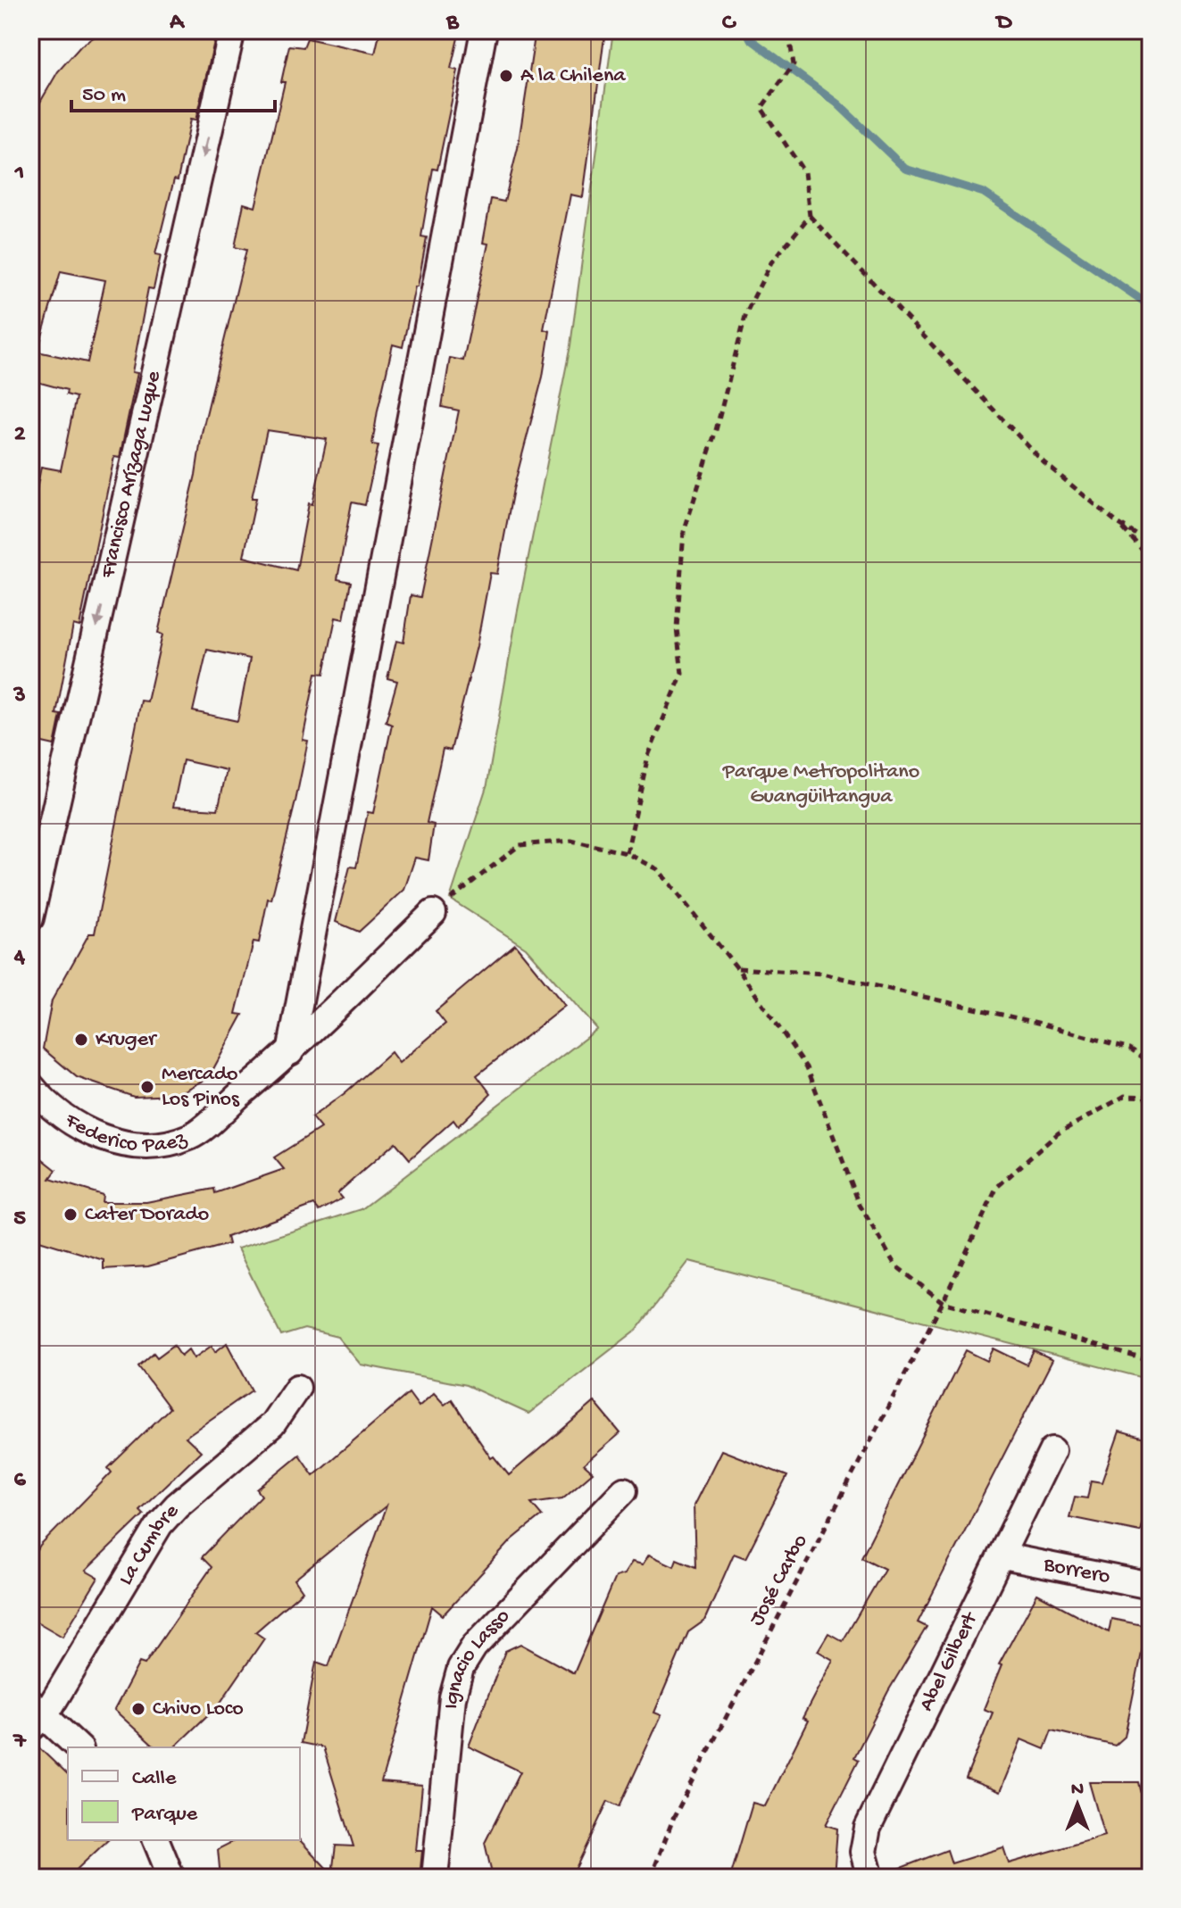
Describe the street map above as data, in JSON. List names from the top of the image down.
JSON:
{
  "streets": {
    "street": [
      "Francisco Arízaga Luque",
      "Federico Paez",
      "La Cumbre",
      "Borrero",
      "Ignacio Lasso",
      "Abel Gilbert"
    ],
    "path": ["José Carbo"]
  },
  "crossings": [
    ["Borrero", "Abel Gilbert"]
  ],
  "one_way": ["Francisco Arízaga Luque"],
  "parks": ["Parque Metropolitano Guangüiltangua"],
  "places": [
    "A la Chilena",
    "Kruger",
    "Mercado Los Pinos",
    "Cater Dorado",
    "Chivo Loco"
  ],
  "legend": ["Calle", "Parque"],
  "scale_bar": "50 m",
  "north": "top",
  "grid": {
    "columns": [
      "A",
      "B",
      "C",
      "D"
    ],
    "rows": [
      "1",
      "2",
      "3",
      "4",
      "5",
      "6",
      "7"
    ]
  }
}
